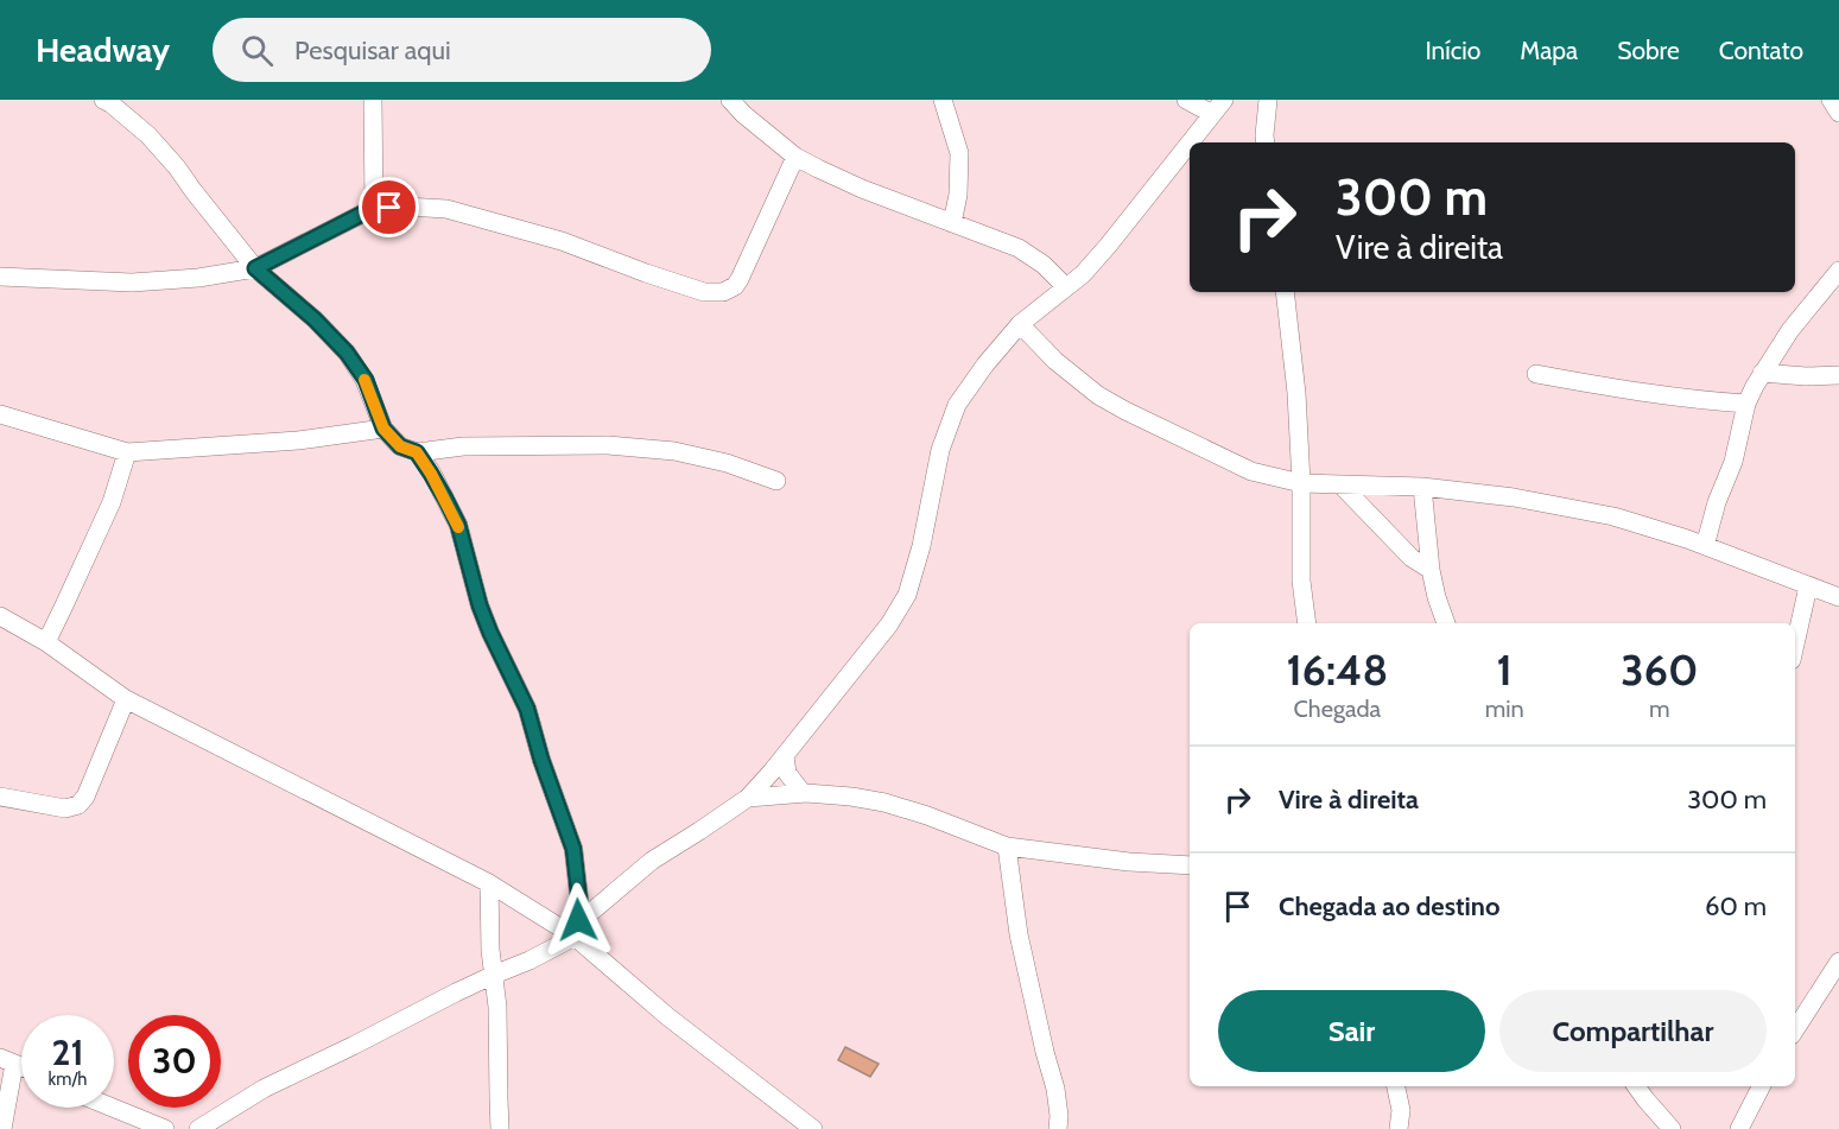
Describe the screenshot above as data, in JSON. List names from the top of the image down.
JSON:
{
  "page": {
    "header": "Headway",
    "search": "Pesquisar aqui",
    "nav": [
      "Início",
      "Mapa",
      "Sobre",
      "Contato"
    ],
    "turn": ["300 m", "Vire à direita"],
    "eta": [
      "16:48",
      "Chegada",
      "1",
      "min",
      "360",
      "m"
    ],
    "list": [
      {
        "name": "Vire à direita",
        "value": "300 m"
      },
      {
        "name": "Chegada ao destino",
        "value": "60 m"
      }
    ],
    "buttons": ["Sair", "Compartilhar"],
    "speed": "21 km/h",
    "limit": "30"
  }
}
